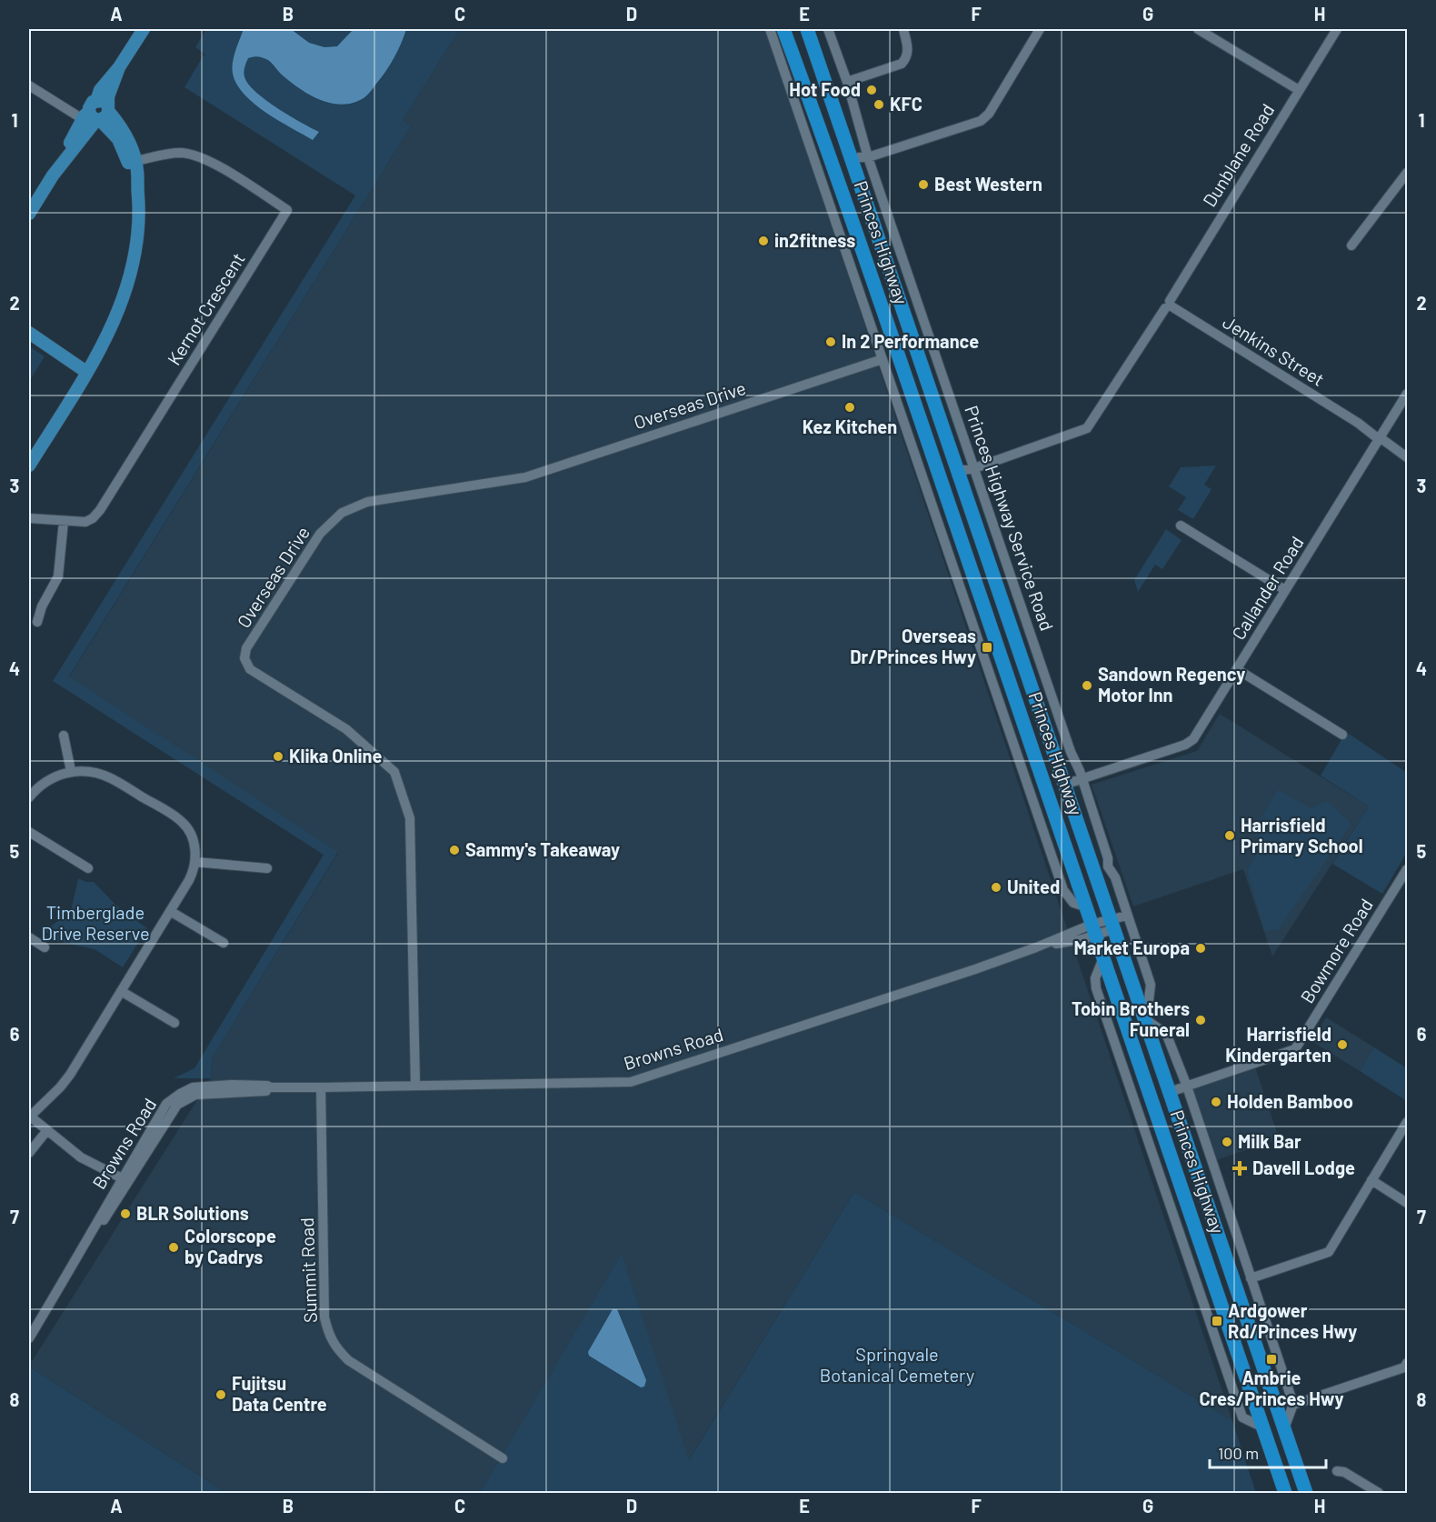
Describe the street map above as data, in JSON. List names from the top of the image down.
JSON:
{
  "streets": {
    "highway": ["Princes Highway"],
    "street": [
      "Dunblane Road",
      "Kernot Crescent",
      "Jenkins Street",
      "Overseas Drive",
      "Princes Highway Service Road",
      "Callander Road",
      "Bowmore Road",
      "Browns Road",
      "Summit Road"
    ]
  },
  "crossings": [
    ["Dunblane Road", "Princes Highway"],
    ["Dunblane Road", "Jenkins Street"],
    ["Dunblane Road", "Princes Highway Service Road"],
    ["Princes Highway", "Princes Highway Service Road"],
    ["Princes Highway", "Callander Road"],
    ["Princes Highway", "Bowmore Road"],
    ["Princes Highway", "Browns Road"],
    ["Jenkins Street", "Callander Road"],
    ["Overseas Drive", "Browns Road"],
    ["Princes Highway Service Road", "Callander Road"],
    ["Princes Highway Service Road", "Browns Road"],
    ["Browns Road", "Summit Road"]
  ],
  "parks": ["Timberglade Drive Reserve", "Springvale Botanical Cemetery"],
  "places": {
    "other": [
      "Hot Food",
      "KFC",
      "Best Western",
      "in2fitness",
      "In 2 Performance",
      "Kez Kitchen",
      "Sandown Regency Motor Inn",
      "Klika Online",
      "Harrisfield Primary School",
      "Sammy's Takeaway",
      "United",
      "Market Europa",
      "Tobin Brothers Funeral",
      "Harrisfield Kindergarten",
      "Holden Bamboo",
      "Milk Bar",
      "BLR Solutions",
      "Colorscope by Cadrys",
      "Fujitsu Data Centre"
    ],
    "transit": ["Overseas Dr/Princes Hwy", "Ardgower Rd/Princes Hwy", "Ambrie Cres/Princes Hwy"],
    "health": ["Davell Lodge"]
  },
  "scale_bar": "100 m",
  "grid": {
    "columns": [
      "A",
      "B",
      "C",
      "D",
      "E",
      "F",
      "G",
      "H"
    ],
    "rows": [
      "1",
      "2",
      "3",
      "4",
      "5",
      "6",
      "7",
      "8"
    ]
  }
}
